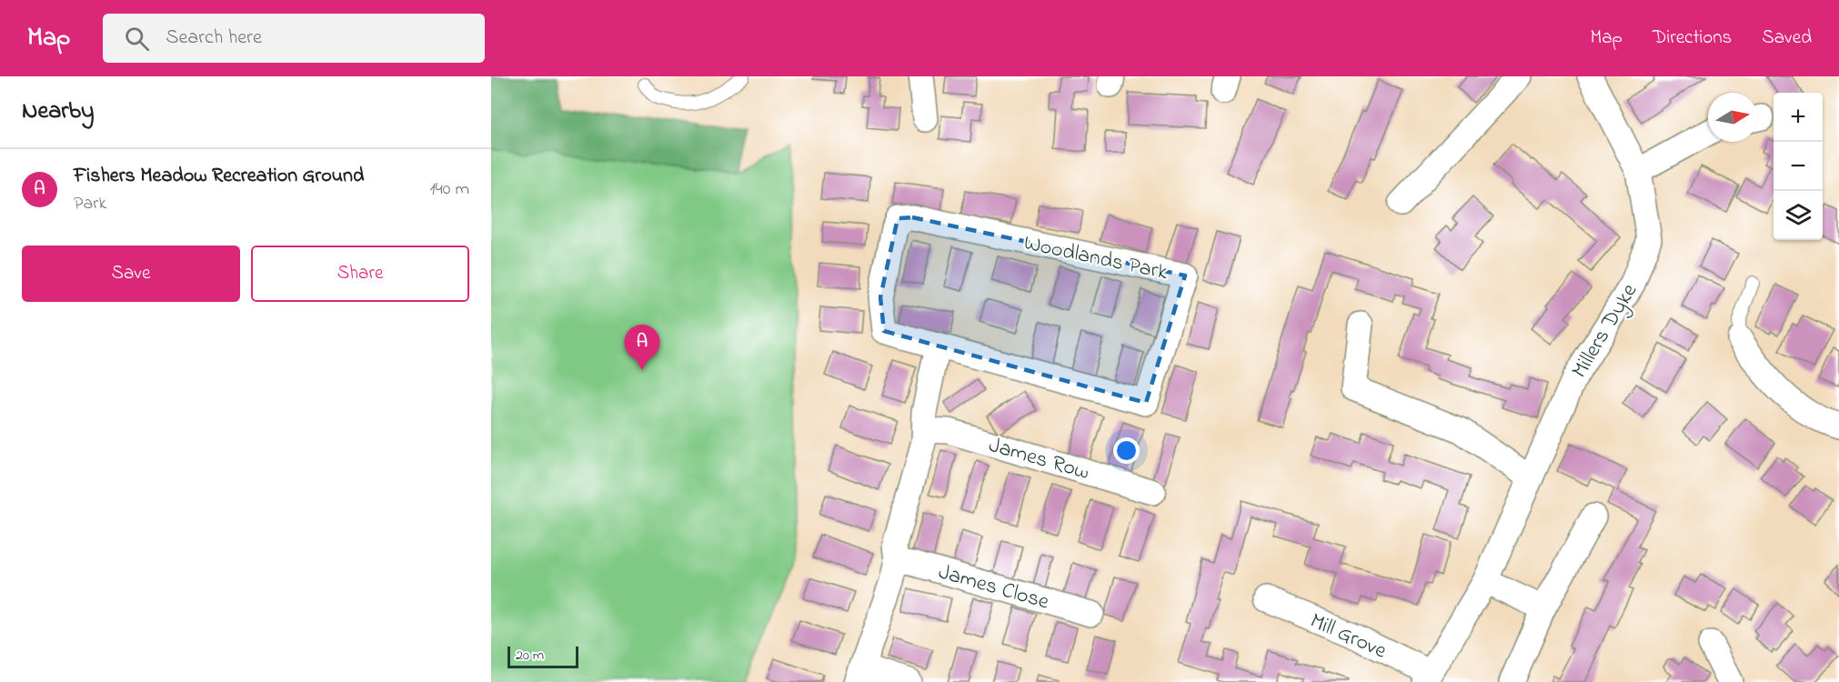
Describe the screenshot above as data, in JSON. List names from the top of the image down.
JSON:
{
  "streets": {
    "street": [
      "Woodlands Park",
      "Millers Dyke",
      "James Row",
      "James Close",
      "Mill Grove"
    ]
  },
  "crossings": [
    ["Millers Dyke", "Mill Grove"]
  ],
  "scale_bar": "20 m",
  "north": "right",
  "page": {
    "header": "Map",
    "search": "Search here",
    "nav": ["Map", "Directions", "Saved"],
    "heading": "Nearby",
    "map_buttons": ["+", "−"],
    "list": [
      {
        "mark": "A",
        "name": "Fishers Meadow Recreation Ground",
        "note": "Park",
        "value": "140 m"
      }
    ],
    "buttons": ["Save", "Share"],
    "pins": "A",
    "scale": "20 m"
  }
}
